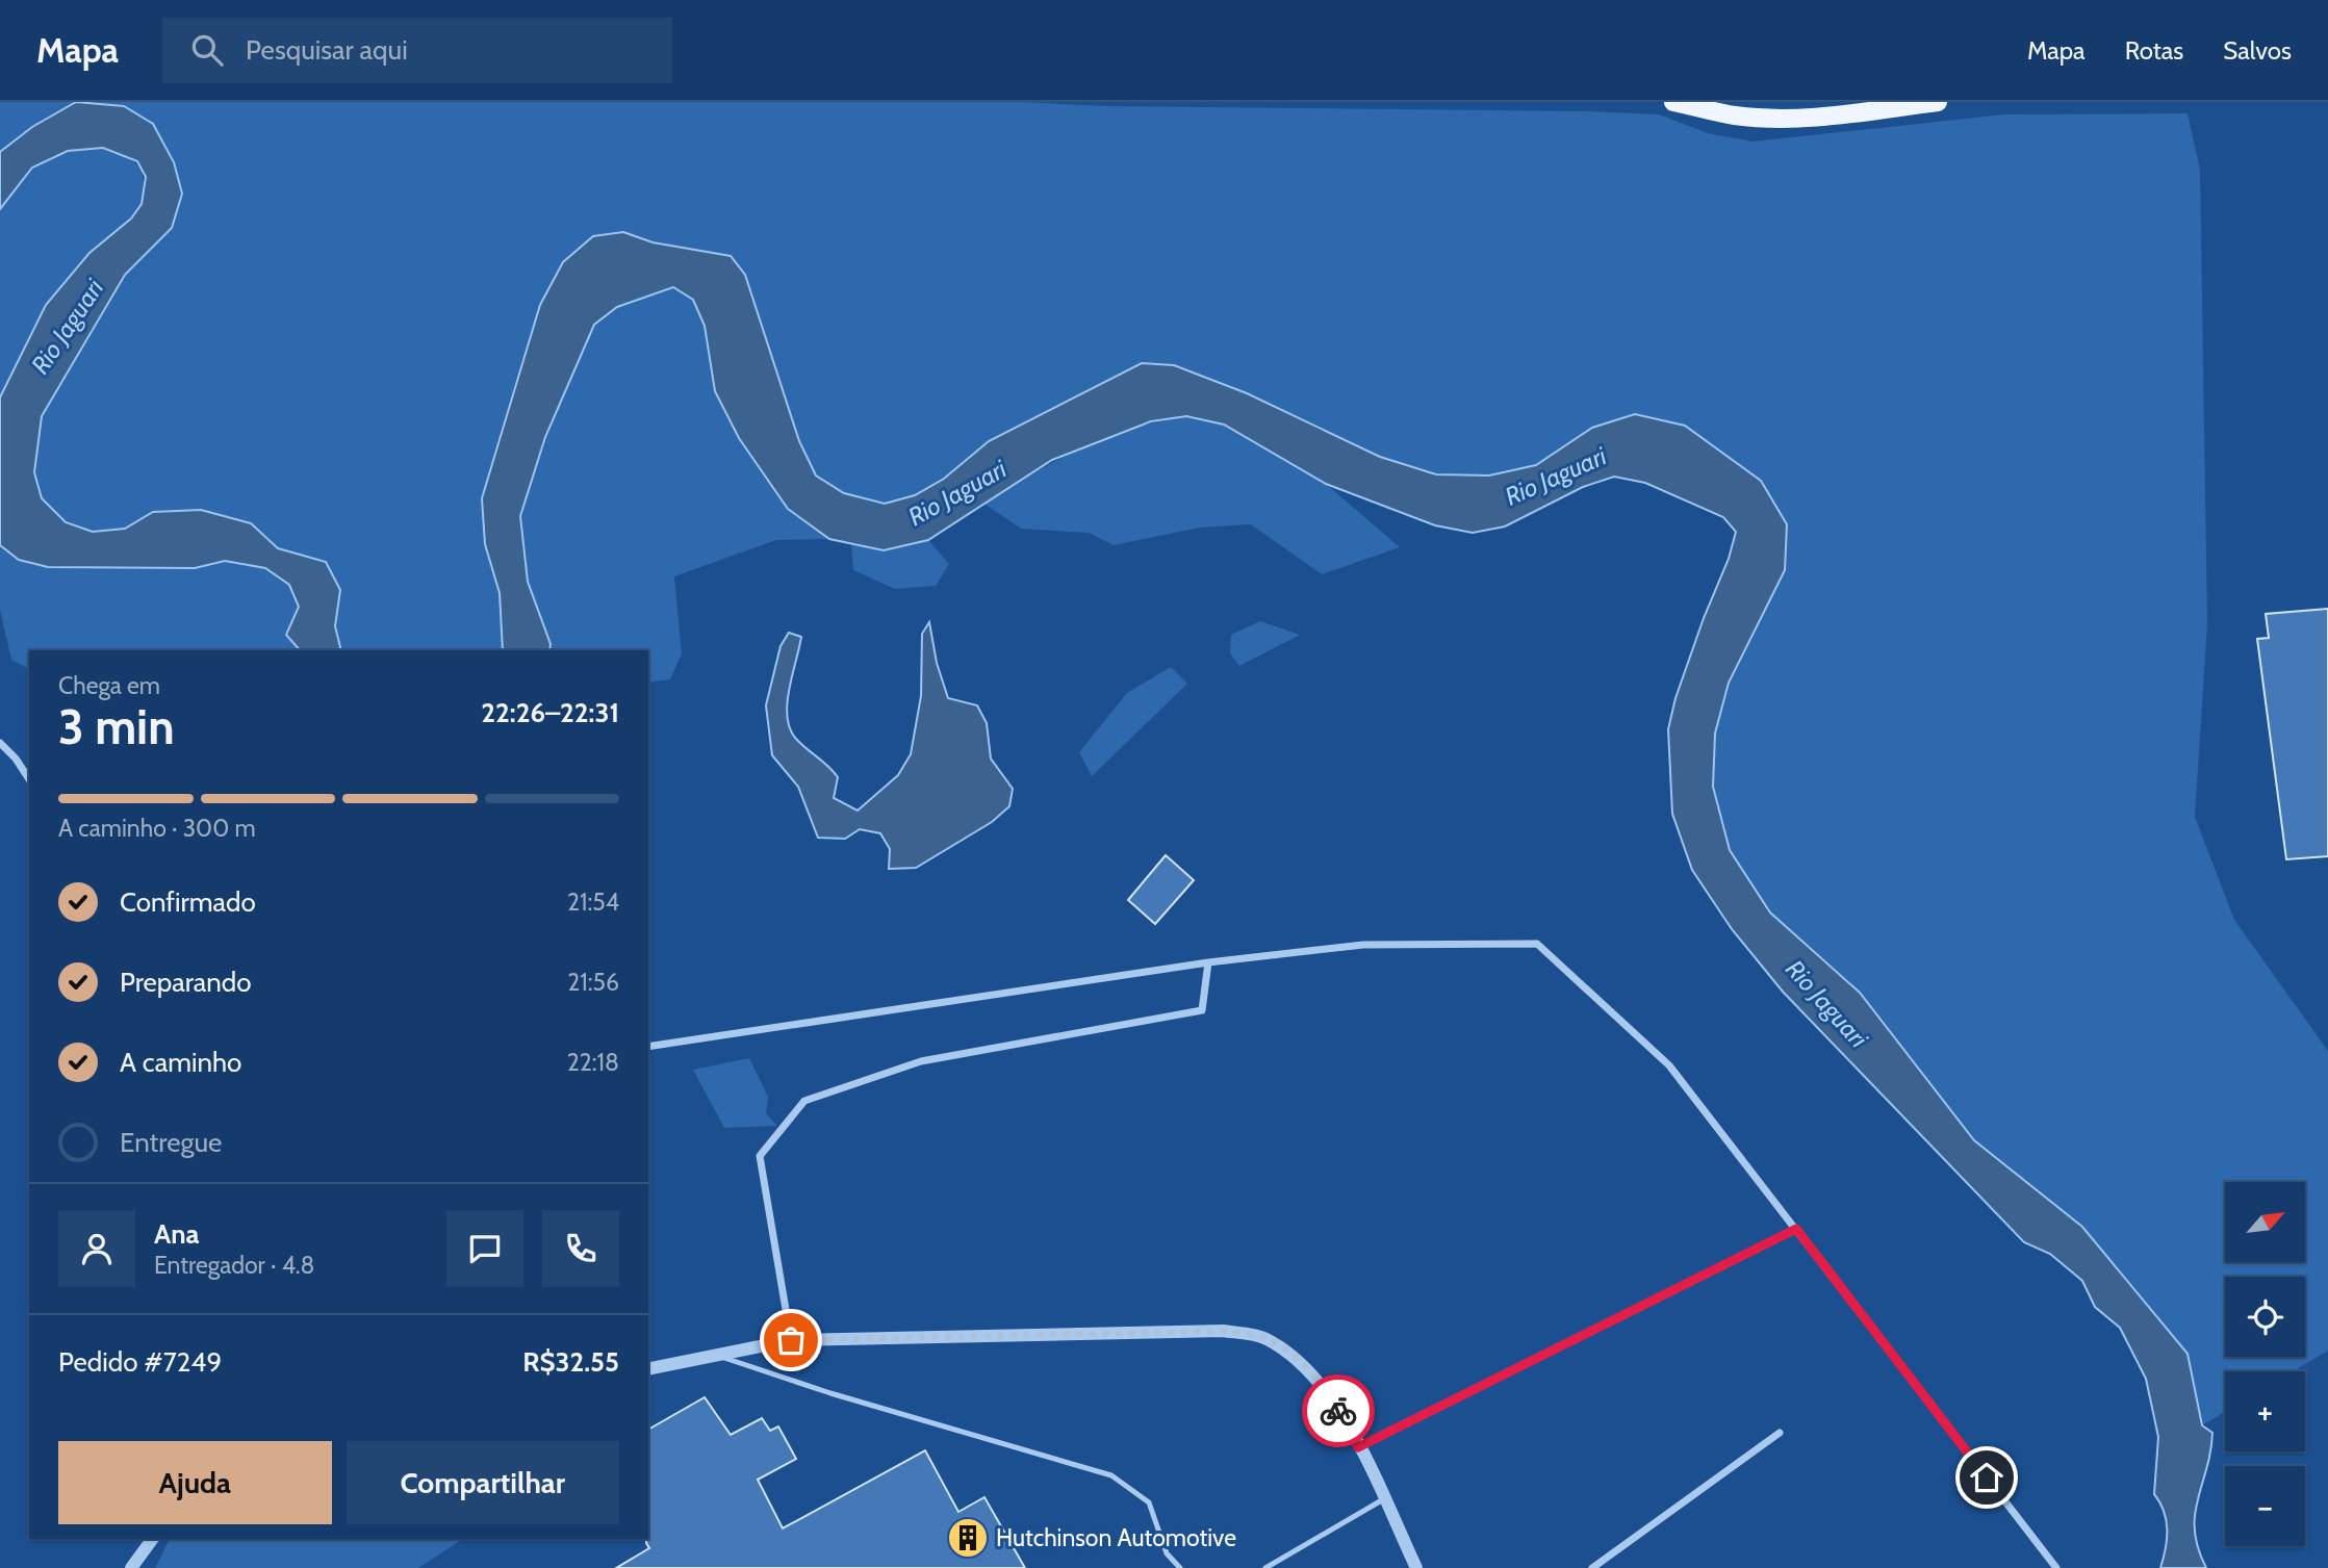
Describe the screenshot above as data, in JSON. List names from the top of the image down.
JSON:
{
  "water": ["Rio Jaguari"],
  "places": {
    "building": ["Hutchinson Automotive"]
  },
  "north": "top right",
  "page": {
    "header": "Mapa",
    "search": "Pesquisar aqui",
    "nav": ["Mapa", "Rotas", "Salvos"],
    "heading": ["3 min", "Chega em", "22:26–22:31"],
    "panel": [
      "Ana",
      "Entregador · 4.8",
      "Pedido #7249",
      "R$32.55"
    ],
    "bar": "A caminho · 300 m",
    "list": [
      ["Confirmado", "21:54"],
      ["Preparando", "21:56"],
      ["A caminho", "22:18"],
      "Entregue"
    ],
    "map_buttons": ["+", "−"],
    "buttons": ["Ajuda", "Compartilhar"]
  }
}
